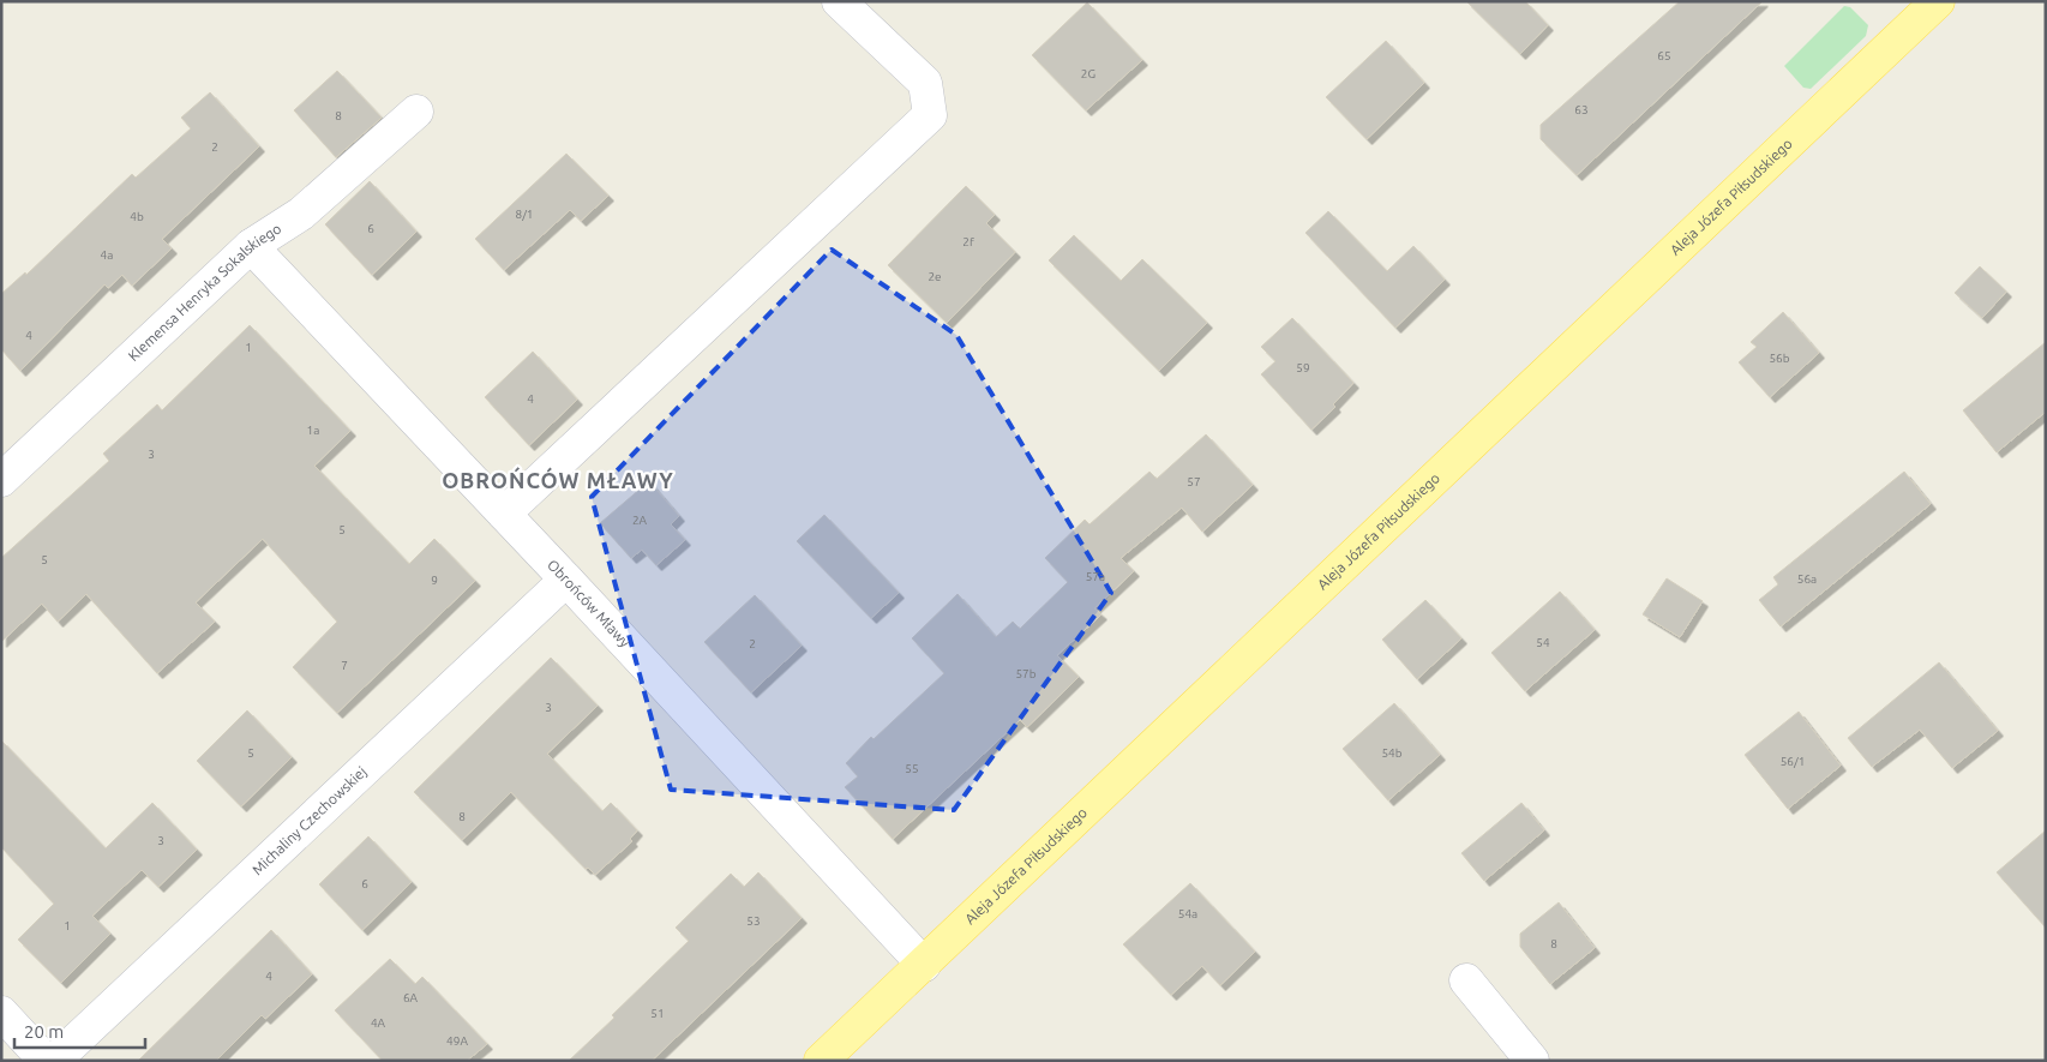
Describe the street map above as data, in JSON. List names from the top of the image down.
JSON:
{
  "streets": {
    "main road": ["Aleja Józefa Piłsudskiego"],
    "street": ["Klemensa Henryka Sokalskiego", "Obrońców Mławy", "Michaliny Czechowskiej"]
  },
  "crossings": [
    ["Aleja Józefa Piłsudskiego", "Obrońców Mławy"],
    ["Klemensa Henryka Sokalskiego", "Obrońców Mławy"],
    ["Obrońców Mławy", "Michaliny Czechowskiej"]
  ],
  "districts": ["OBROŃCÓW MŁAWY"],
  "house_numbers": [
    "65",
    "2G",
    "63",
    "8",
    "2",
    "8/1",
    "4b",
    "6",
    "2f",
    "4a",
    "2e",
    "4",
    "1",
    "56b",
    "59",
    "4",
    "1a",
    "3",
    "57",
    "2A",
    "5",
    "5",
    "57a",
    "56a",
    "9",
    "54",
    "2",
    "7",
    "57b",
    "3",
    "5",
    "54b",
    "56/1",
    "55",
    "8",
    "3",
    "6",
    "54a",
    "53",
    "1",
    "8",
    "4",
    "6A",
    "51",
    "4A",
    "49A"
  ],
  "scale_bar": "20 m"
}
